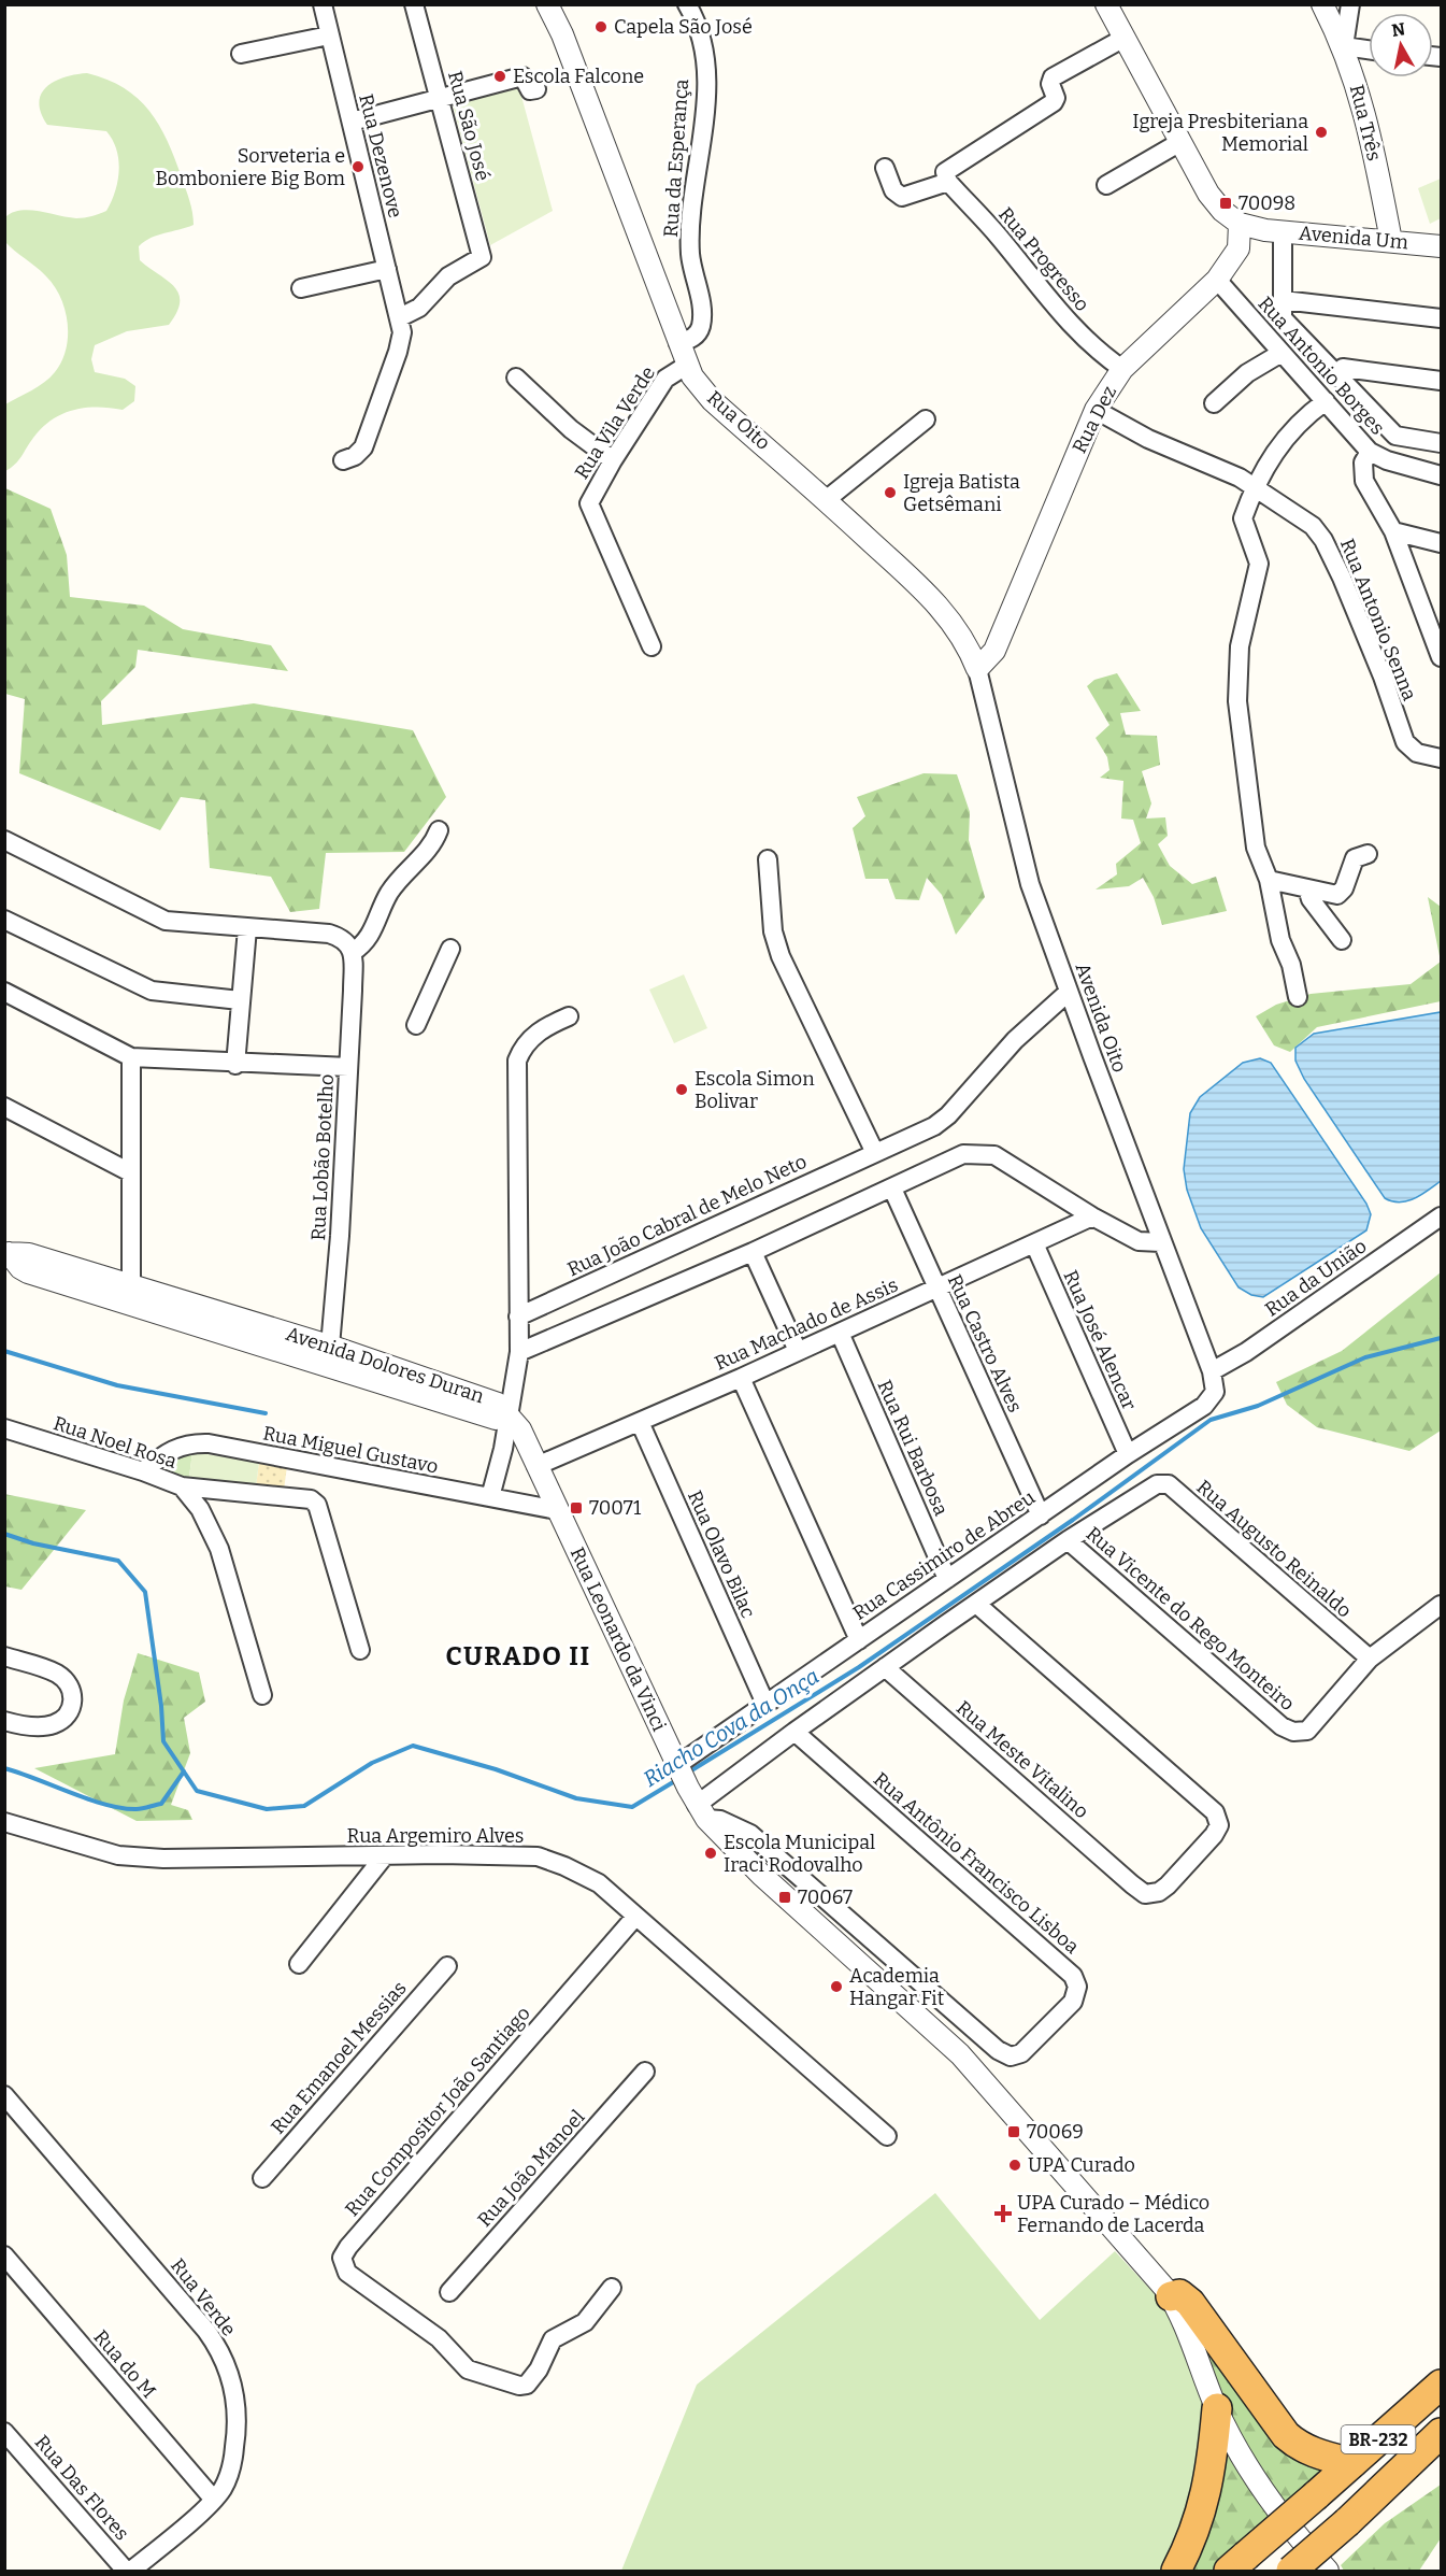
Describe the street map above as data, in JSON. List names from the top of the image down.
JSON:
{
  "streets": {
    "highway": ["BR-232"],
    "street": [
      "Rua Três",
      "Rua São José",
      "Rua Dezenove",
      "Rua da Esperança",
      "Avenida Um",
      "Rua Progresso",
      "Rua Antonio Borges",
      "Rua Dez",
      "Rua Oito",
      "Rua Vila Verde",
      "Rua Antonio Senna",
      "Avenida Oito",
      "Rua Lobão Botelho",
      "Rua João Cabral de Melo Neto",
      "Rua da União",
      "Rua Machado de Assis",
      "Rua José Alencar",
      "Rua Castro Alves",
      "Avenida Dolores Duran",
      "Rua Noel Rosa",
      "Rua Rui Barbosa",
      "Rua Miguel Gustavo",
      "Rua Augusto Reinaldo",
      "Rua Olavo Bilac",
      "Rua Cassimiro de Abreu",
      "Rua Vicente do Rego Monteiro",
      "Rua Leonardo da Vinci",
      "Rua Meste Vitalino",
      "Rua Argemiro Alves",
      "Rua Antônio Francisco Lisboa",
      "Rua Emanoel Messias",
      "Rua Compositor João Santiago",
      "Rua João Manoel",
      "Rua Verde",
      "Rua do M",
      "Rua Das Flores"
    ]
  },
  "crossings": [
    ["Rua Três", "Avenida Um"],
    ["Rua São José", "Rua Dezenove"],
    ["Rua da Esperança", "Rua Oito"],
    ["Rua Progresso", "Rua Dez"],
    ["Rua Antonio Borges", "Rua Dez"],
    ["Rua Dez", "Rua Oito"],
    ["Rua Dez", "Rua Antonio Senna"],
    ["Rua Dez", "Avenida Oito"],
    ["Rua Oito", "Rua Vila Verde"],
    ["Rua Oito", "Avenida Oito"],
    ["Avenida Oito", "Rua João Cabral de Melo Neto"],
    ["Avenida Oito", "Rua da União"],
    ["Avenida Oito", "Rua Cassimiro de Abreu"],
    ["Rua Lobão Botelho", "Avenida Dolores Duran"],
    ["Rua da União", "Rua Cassimiro de Abreu"],
    ["Rua Machado de Assis", "Rua José Alencar"],
    ["Rua Machado de Assis", "Rua Castro Alves"],
    ["Rua Machado de Assis", "Rua Rui Barbosa"],
    ["Rua Machado de Assis", "Rua Olavo Bilac"],
    ["Rua Machado de Assis", "Rua Leonardo da Vinci"],
    ["Rua José Alencar", "Rua Cassimiro de Abreu"],
    ["Rua Castro Alves", "Rua Cassimiro de Abreu"],
    ["Avenida Dolores Duran", "Rua Leonardo da Vinci"],
    ["Rua Noel Rosa", "Rua Miguel Gustavo"],
    ["Rua Rui Barbosa", "Rua Cassimiro de Abreu"],
    ["Rua Miguel Gustavo", "Rua Leonardo da Vinci"],
    ["Rua Augusto Reinaldo", "Rua Vicente do Rego Monteiro"],
    ["Rua Olavo Bilac", "Rua Cassimiro de Abreu"],
    ["Rua Cassimiro de Abreu", "Rua Leonardo da Vinci"],
    ["Rua Cassimiro de Abreu", "Rua Antônio Francisco Lisboa"],
    ["Rua Leonardo da Vinci", "Rua Antônio Francisco Lisboa"],
    ["Rua Argemiro Alves", "Rua Compositor João Santiago"],
    ["Rua Verde", "Rua do M"],
    ["Rua Verde", "Rua Das Flores"]
  ],
  "districts": ["CURADO II"],
  "water": ["Riacho Cova da Onça"],
  "places": {
    "other": [
      "Capela São José",
      "Escola Falcone",
      "Igreja Presbiteriana Memorial",
      "Sorveteria e Bomboniere Big Bom",
      "Igreja Batista Getsêmani",
      "Escola Simon Bolivar",
      "Escola Municipal Iraci Rodovalho",
      "Academia Hangar Fit",
      "UPA Curado"
    ],
    "transit": [
      "70098",
      "70071",
      "70067",
      "70069"
    ],
    "health": ["UPA Curado – Médico Fernando de Lacerda"]
  },
  "north": "top"
}
